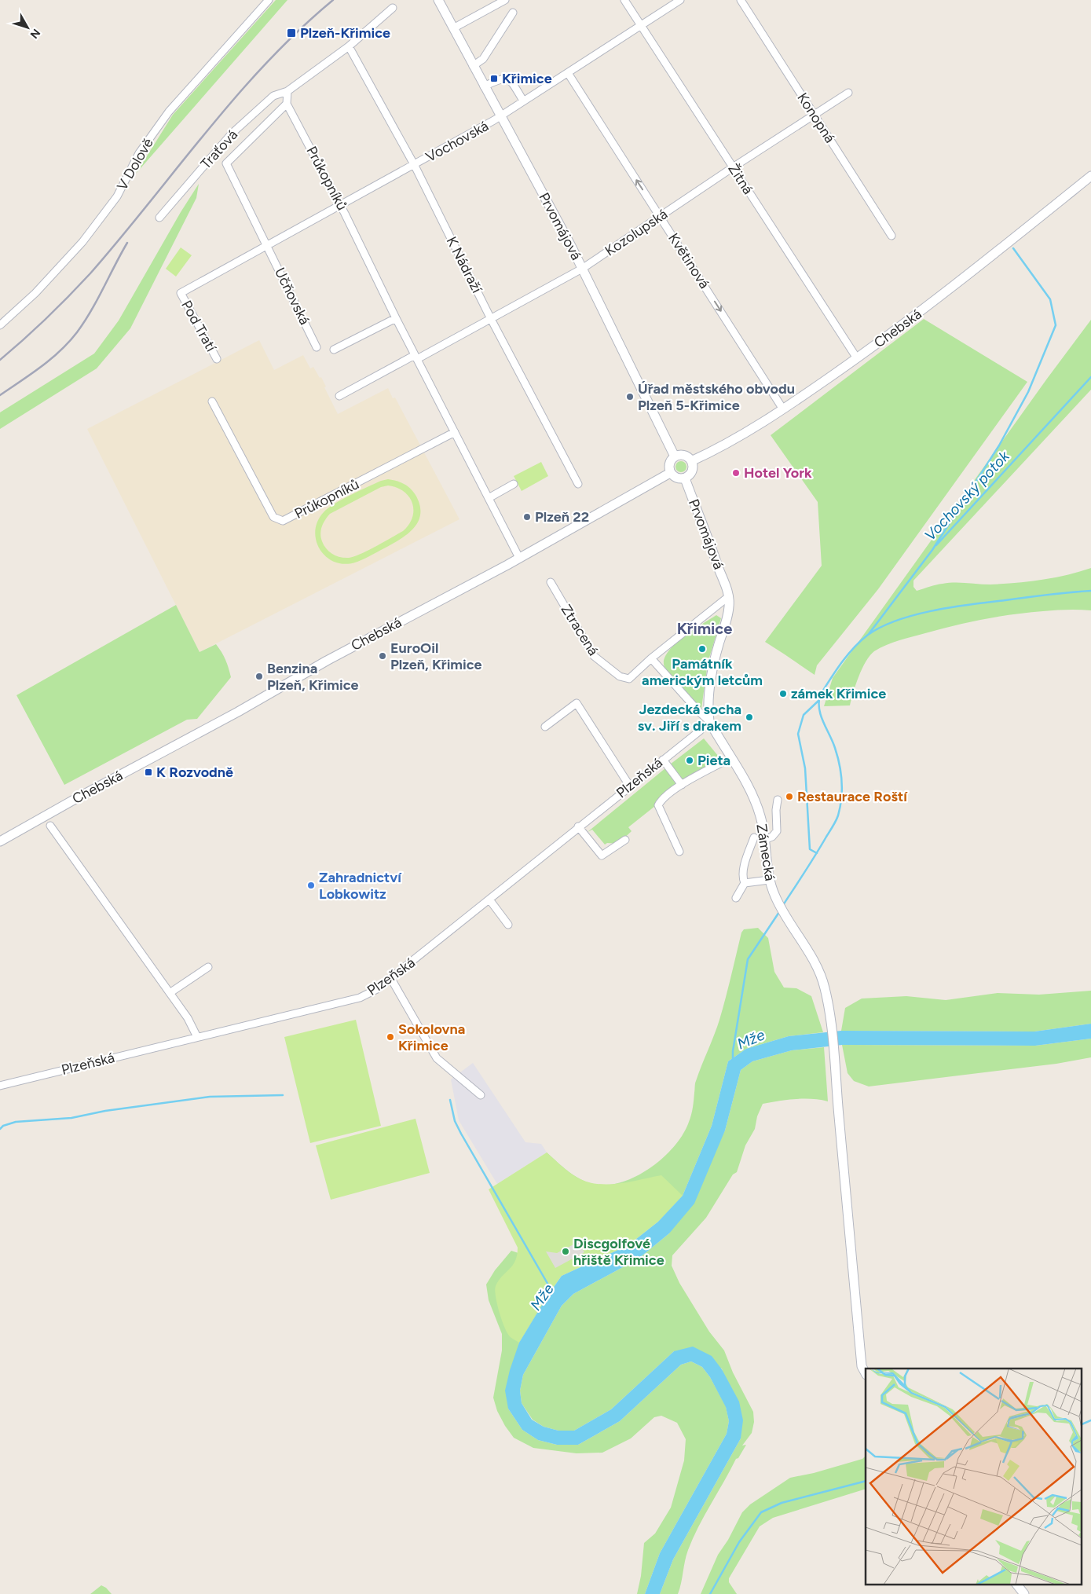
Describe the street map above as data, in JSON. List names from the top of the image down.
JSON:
{
  "streets": {
    "street": [
      "Konopná",
      "Vochovská",
      "Traťová",
      "V Dolově",
      "Průkopníků",
      "Žitná",
      "Prvomájová",
      "Kozolupská",
      "Květinová",
      "K Nádraží",
      "Učňovská",
      "Pod Tratí",
      "Chebská",
      "Ztracená",
      "Plzeňská",
      "Zámecká"
    ]
  },
  "crossings": [
    ["Konopná", "Kozolupská"],
    ["Vochovská", "Průkopníků"],
    ["Vochovská", "Žitná"],
    ["Vochovská", "Prvomájová"],
    ["Vochovská", "Květinová"],
    ["Vochovská", "K Nádraží"],
    ["Vochovská", "Učňovská"],
    ["Vochovská", "Pod Tratí"],
    ["Traťová", "Průkopníků"],
    ["Traťová", "K Nádraží"],
    ["Traťová", "Učňovská"],
    ["Průkopníků", "Kozolupská"],
    ["Průkopníků", "Chebská"],
    ["Žitná", "Kozolupská"],
    ["Žitná", "Chebská"],
    ["Prvomájová", "Kozolupská"],
    ["Prvomájová", "Chebská"],
    ["Kozolupská", "Květinová"],
    ["Kozolupská", "K Nádraží"],
    ["Květinová", "Chebská"],
    ["Učňovská", "Pod Tratí"],
    ["Plzeňská", "Zámecká"]
  ],
  "districts": ["Křimice"],
  "water": ["Vochovský potok", "Mže"],
  "places": {
    "transit": ["Plzeň-Křimice", "Křimice", "K Rozvodně"],
    "other": [
      "Úřad městského obvodu Plzeň 5-Křimice",
      "Hotel York",
      "Plzeň 22",
      "Památník americkým letcům",
      "EuroOil Plzeň, Křimice",
      "Benzina Plzeň, Křimice",
      "zámek Křimice",
      "Jezdecká socha sv. Jiří s drakem",
      "Pieta",
      "Restaurace Roští",
      "Zahradnictví Lobkowitz",
      "Sokolovna Křimice",
      "Discgolfové hřiště Křimice"
    ]
  },
  "north": "bottom right"
}
